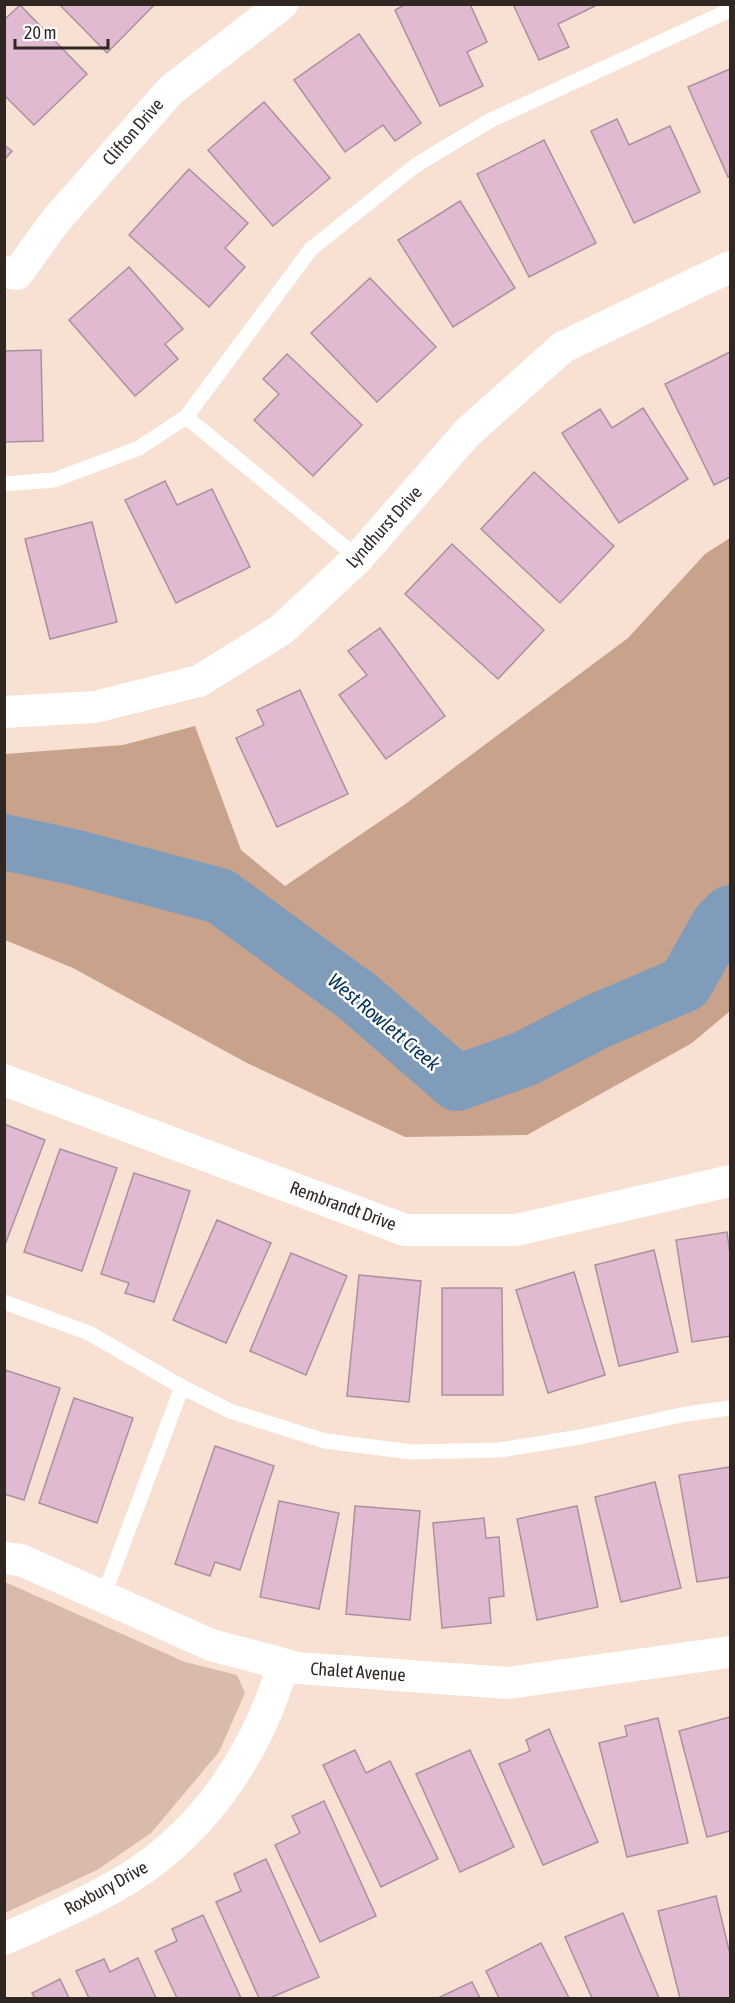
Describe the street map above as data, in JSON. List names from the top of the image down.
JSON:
{
  "streets": {
    "street": [
      "Clifton Drive",
      "Lyndhurst Drive",
      "Rembrandt Drive",
      "Chalet Avenue",
      "Roxbury Drive"
    ]
  },
  "crossings": [
    ["Chalet Avenue", "Roxbury Drive"]
  ],
  "water": ["West Rowlett Creek"],
  "scale_bar": "20 m"
}
